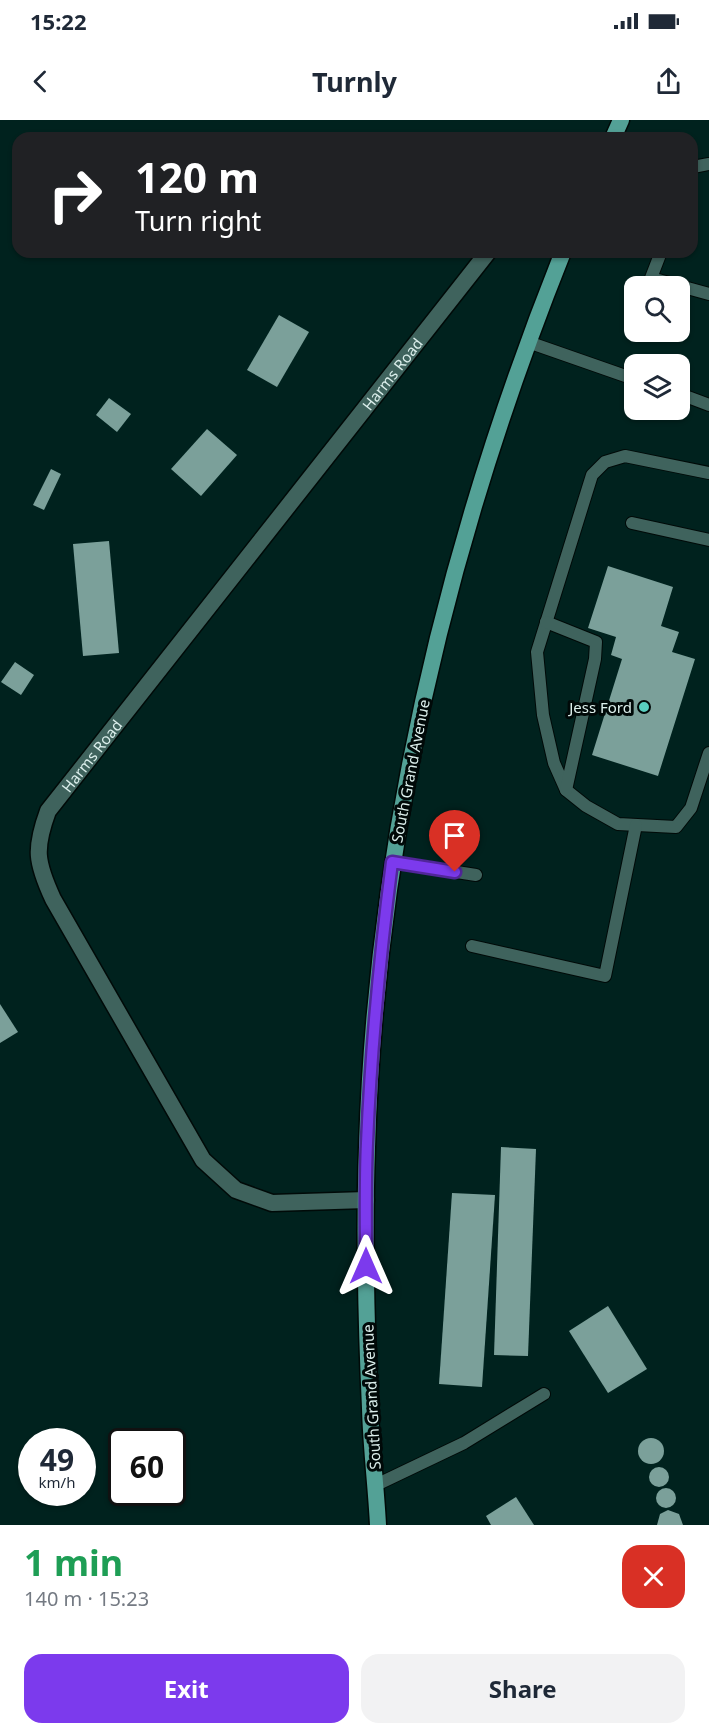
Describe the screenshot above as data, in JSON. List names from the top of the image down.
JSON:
{
  "streets": {
    "main road": ["South Grand Avenue"],
    "street": ["Harms Road"]
  },
  "crossings": [
    ["Harms Road", "South Grand Avenue"]
  ],
  "places": ["Jess Ford"],
  "page": {
    "status": "15:22",
    "header": "Turnly",
    "turn": ["120 m", "Turn right"],
    "speed": "49 km/h",
    "limit": "60",
    "heading": ["1 min", "140 m · 15:23"],
    "buttons": ["Exit", "Share"]
  }
}
